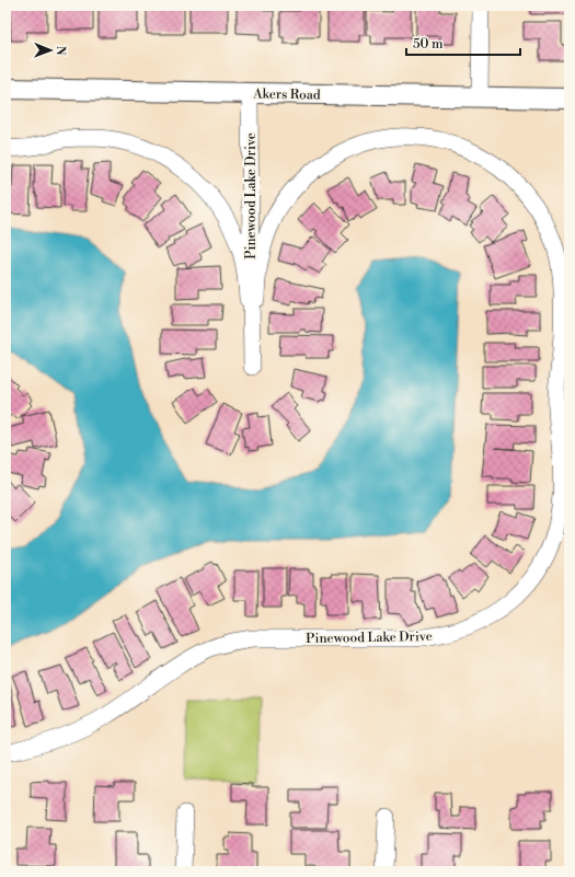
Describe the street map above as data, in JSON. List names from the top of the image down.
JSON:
{
  "streets": {
    "street": ["Akers Road", "Pinewood Lake Drive"]
  },
  "crossings": [
    ["Akers Road", "Pinewood Lake Drive"]
  ],
  "scale_bar": "50 m",
  "north": "right"
}
